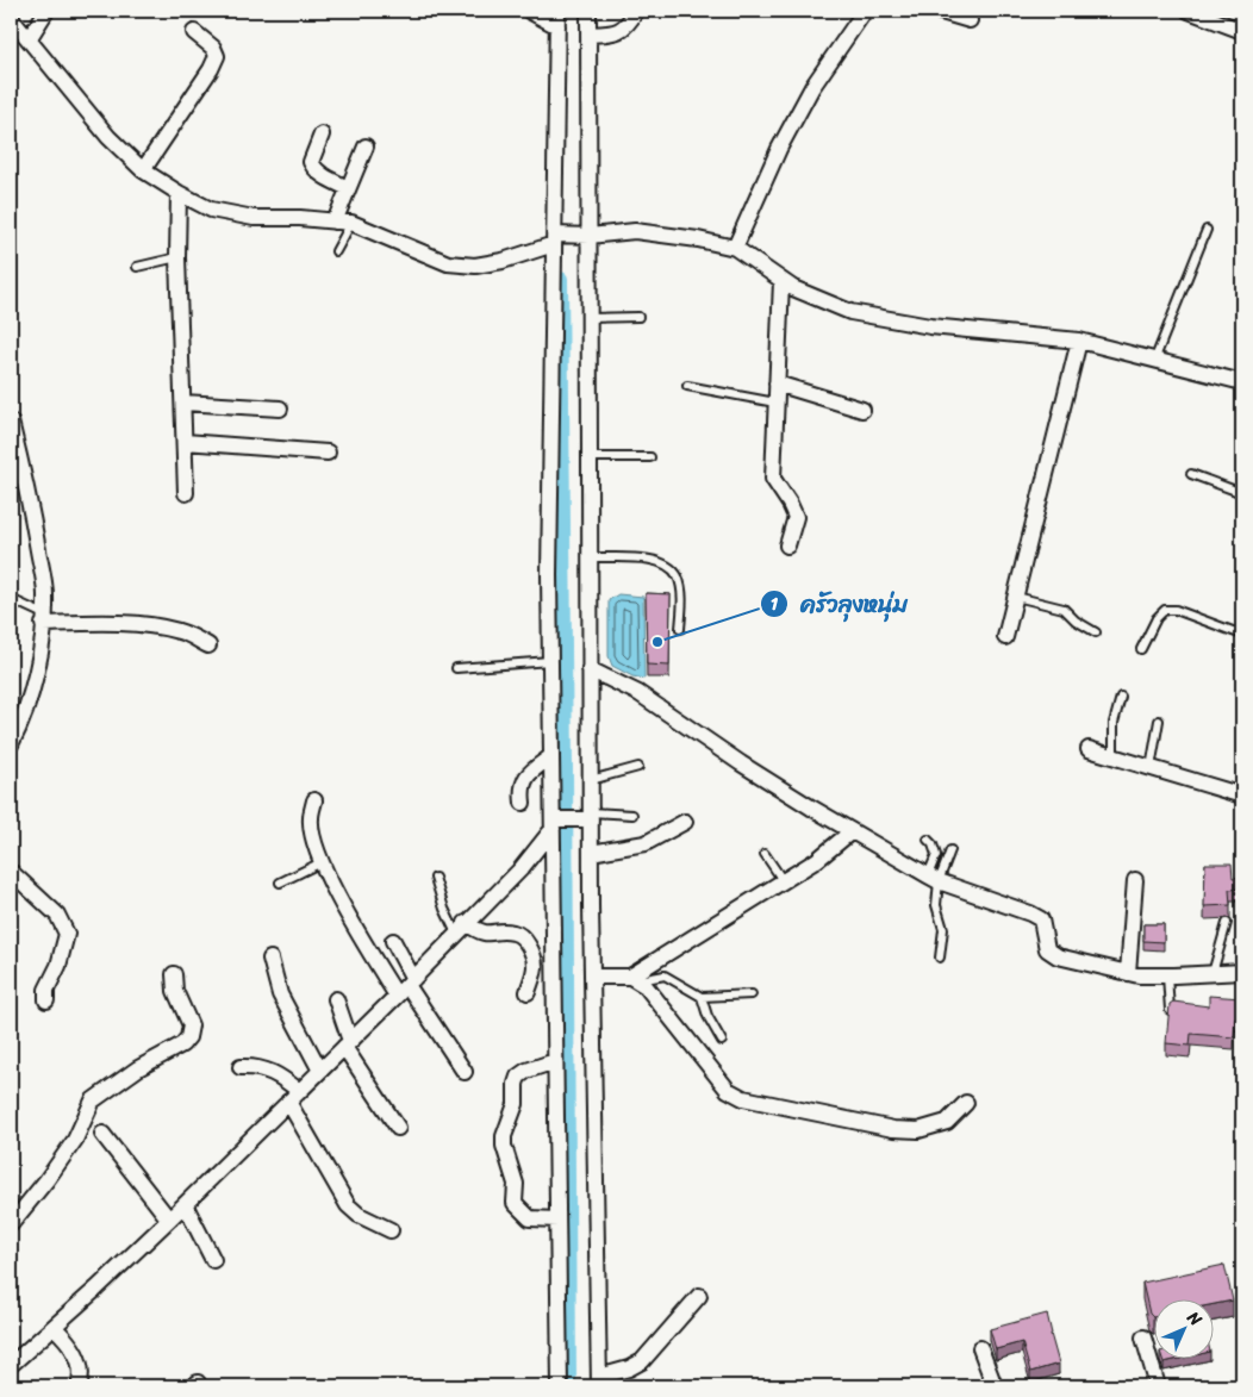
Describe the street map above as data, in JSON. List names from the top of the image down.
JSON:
{
  "places": ["ครัวลุงหนุ่ม"],
  "north": "top right"
}
